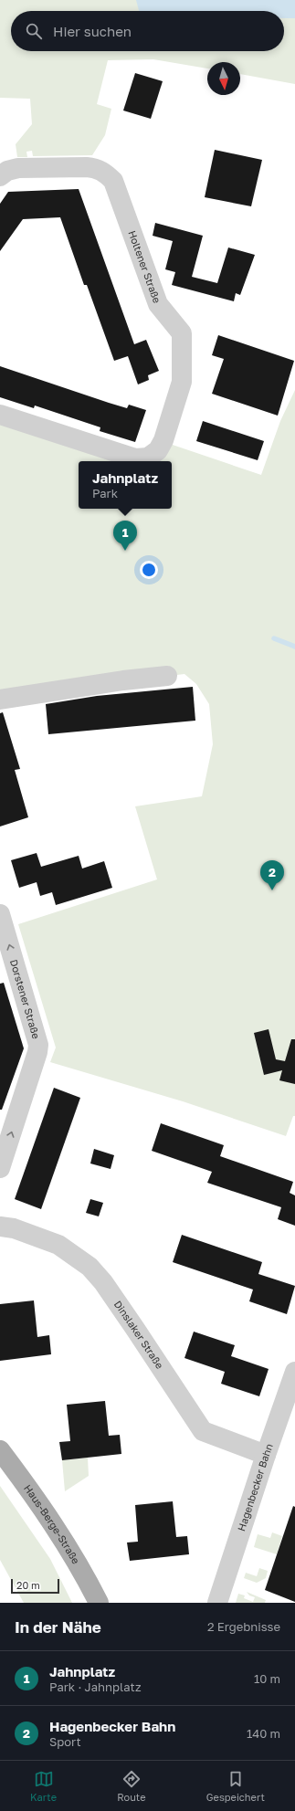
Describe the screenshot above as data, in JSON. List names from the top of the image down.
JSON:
{
  "streets": {
    "main road": ["Haus-Berge-Straße"],
    "street": [
      "Holtener Straße",
      "Dorstener Straße",
      "Dinslaker Straße",
      "Hagenbecker Bahn"
    ]
  },
  "crossings": [
    ["Dinslaker Straße", "Hagenbecker Bahn"]
  ],
  "one_way": ["Dorstener Straße"],
  "scale_bar": "20 m",
  "north": "bottom",
  "page": {
    "search": "Hier suchen",
    "popup": ["Jahnplatz", "Park"],
    "pins": ["1", "2"],
    "scale": "20 m",
    "heading": ["In der Nähe", "2 Ergebnisse"],
    "list": [
      {
        "mark": "1",
        "name": "Jahnplatz",
        "note": "Park · Jahnplatz",
        "value": "10 m"
      },
      {
        "mark": "2",
        "name": "Hagenbecker Bahn",
        "note": "Sport",
        "value": "140 m"
      }
    ],
    "nav": ["Karte", "Route", "Gespeichert"]
  }
}
